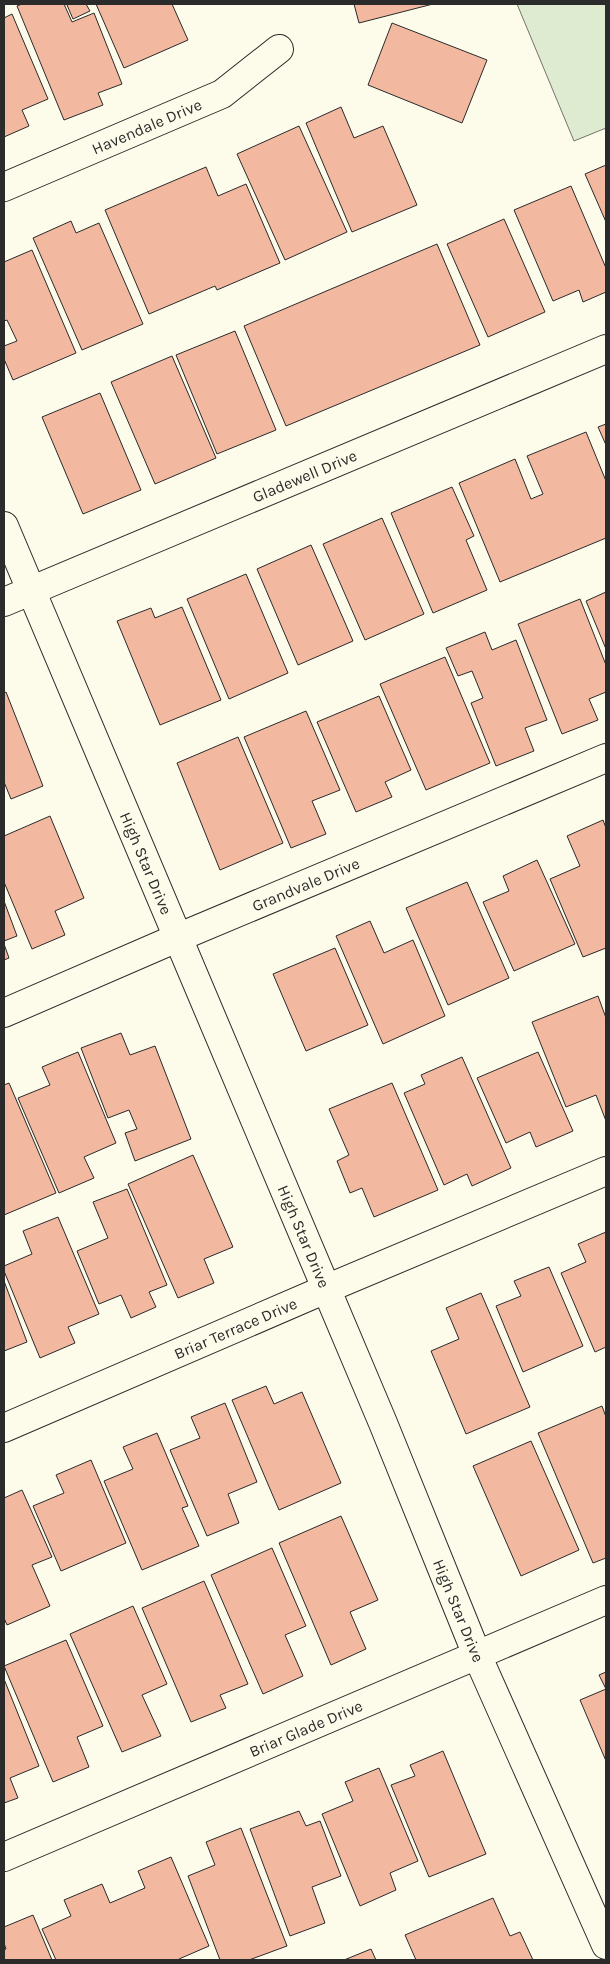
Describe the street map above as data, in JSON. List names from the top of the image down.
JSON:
{
  "streets": {
    "street": [
      "Havendale Drive",
      "Gladewell Drive",
      "High Star Drive",
      "Grandvale Drive",
      "Briar Terrace Drive",
      "Briar Glade Drive"
    ]
  },
  "crossings": [
    ["Gladewell Drive", "High Star Drive"],
    ["High Star Drive", "Grandvale Drive"],
    ["High Star Drive", "Briar Terrace Drive"],
    ["High Star Drive", "Briar Glade Drive"]
  ]
}
